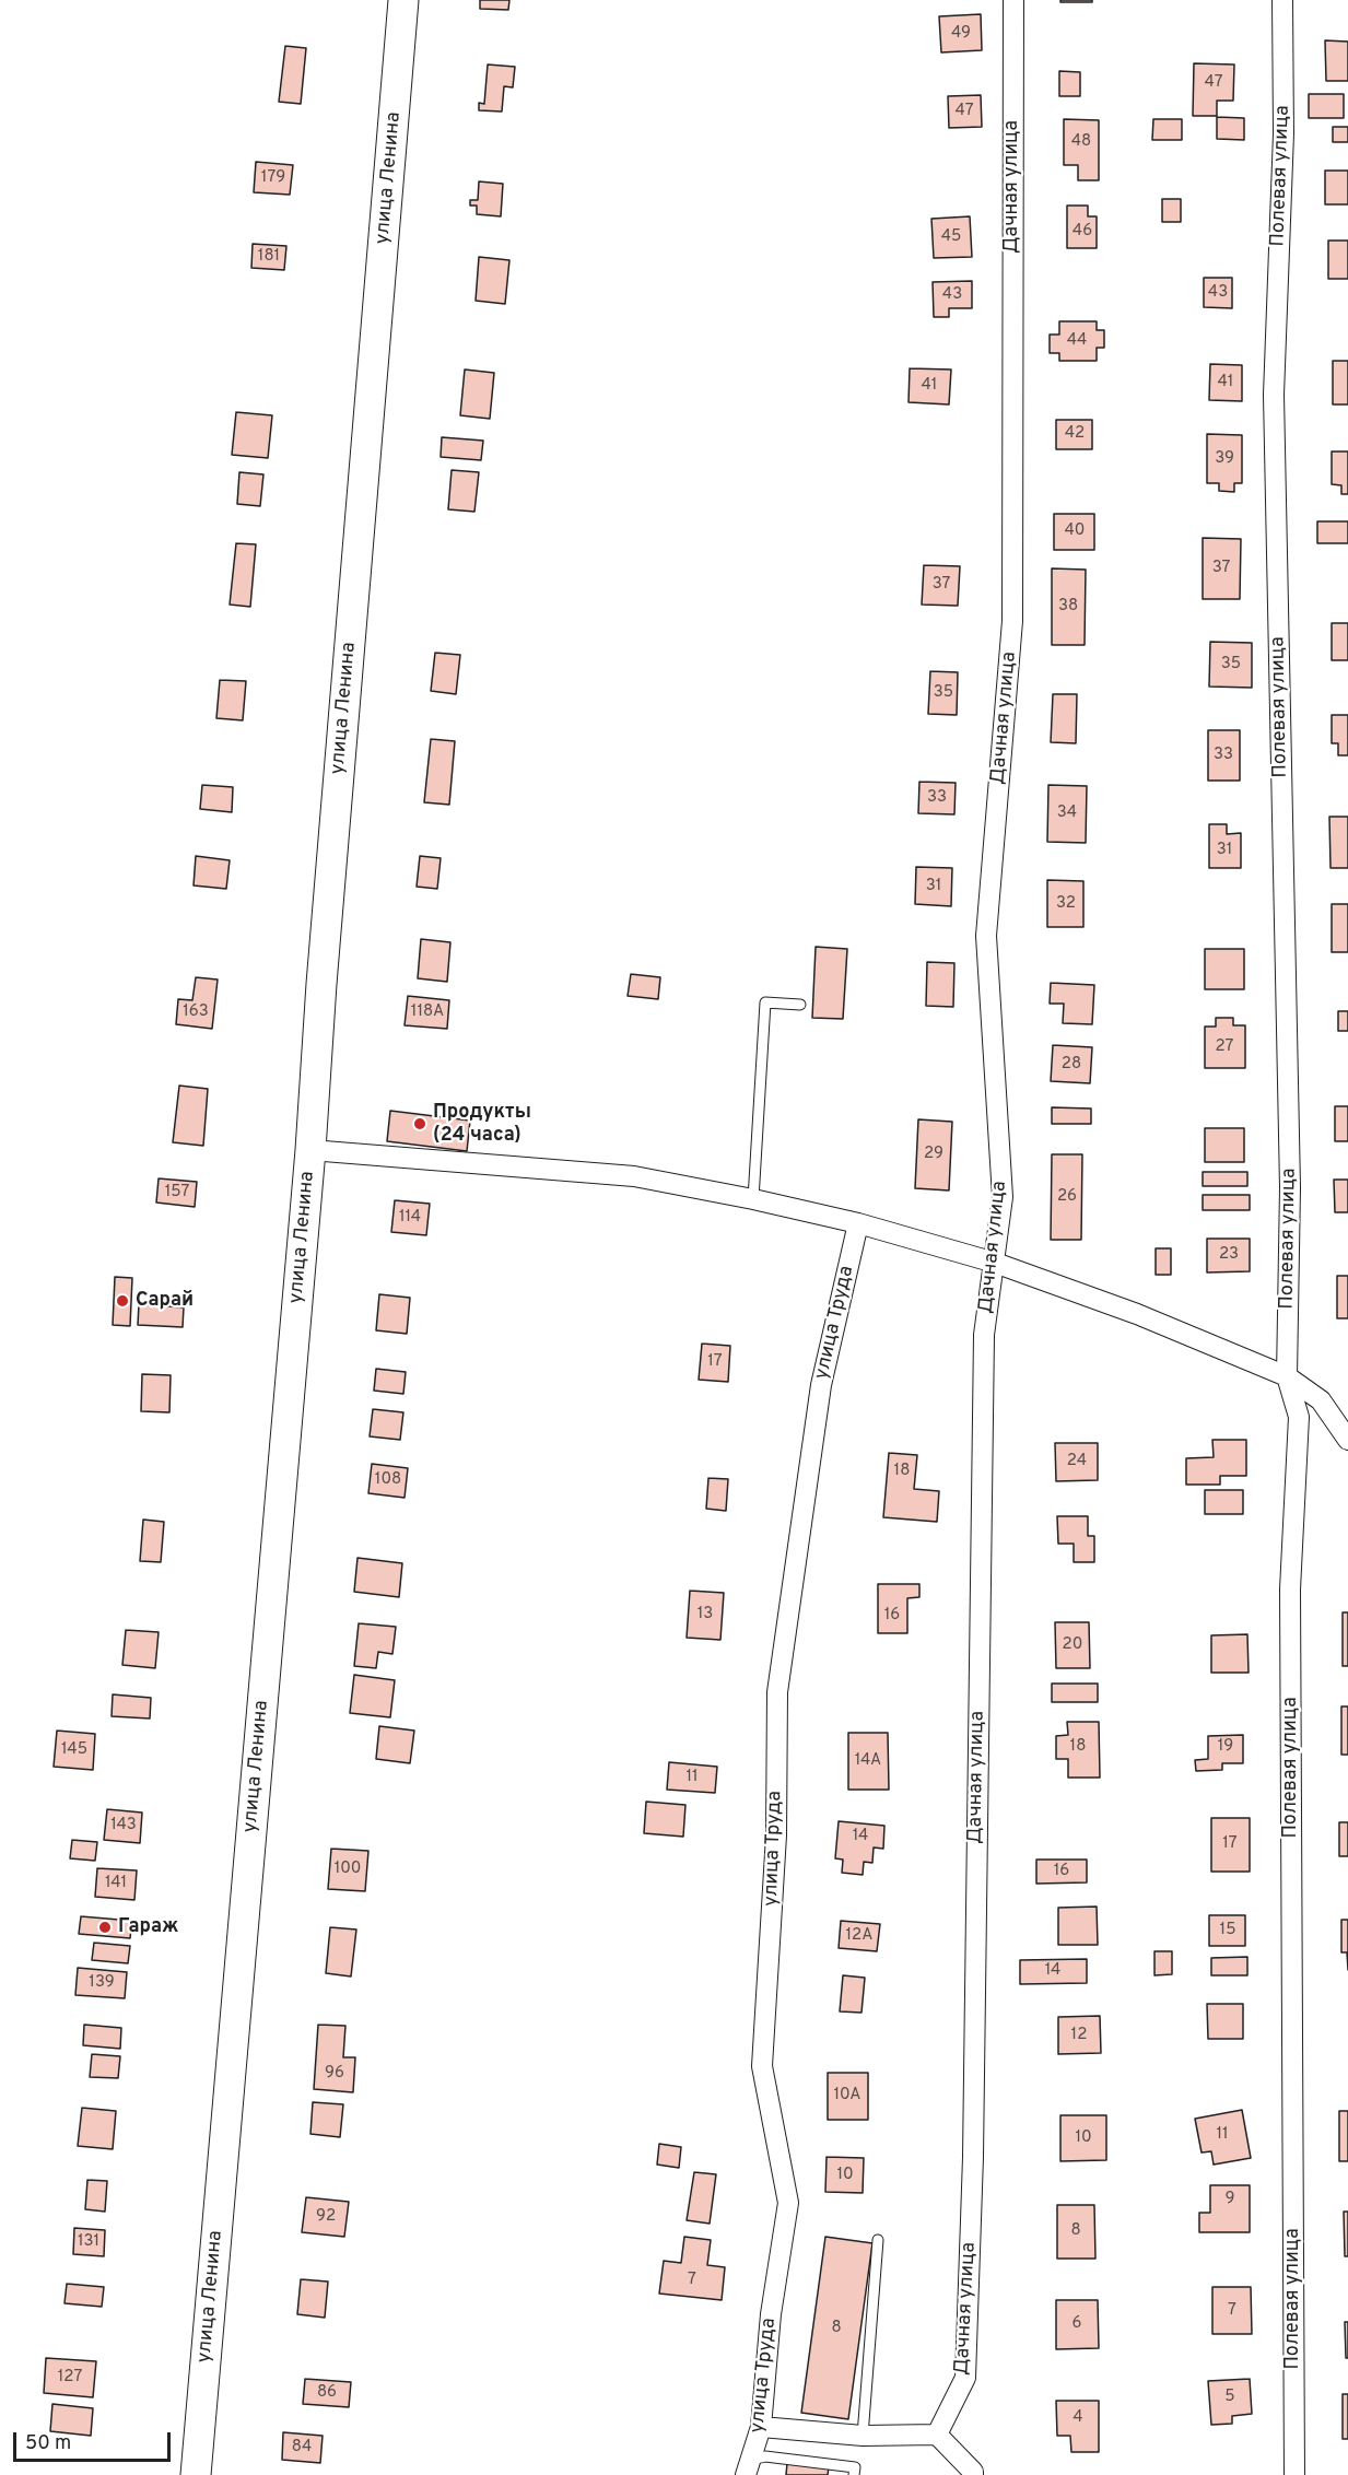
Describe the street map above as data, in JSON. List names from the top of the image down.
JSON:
{
  "streets": {
    "main road": ["улица Ленина"],
    "street": ["Полевая улица", "Дачная улица", "улица Труда"]
  },
  "places": ["Продукты (24 часа)", "Сарай", "Гараж"],
  "house_numbers": [
    "49",
    "47",
    "47",
    "48",
    "179",
    "46",
    "45",
    "181",
    "43",
    "43",
    "44",
    "41",
    "41",
    "42",
    "39",
    "40",
    "37",
    "37",
    "38",
    "35",
    "35",
    "33",
    "33",
    "34",
    "31",
    "31",
    "32",
    "163",
    "118А",
    "27",
    "28",
    "29",
    "157",
    "26",
    "114",
    "23",
    "17",
    "24",
    "18",
    "108",
    "13",
    "16",
    "20",
    "18",
    "19",
    "145",
    "14А",
    "11",
    "143",
    "14",
    "17",
    "100",
    "16",
    "141",
    "15",
    "12А",
    "14",
    "139",
    "12",
    "96",
    "10А",
    "11",
    "10",
    "10",
    "9",
    "92",
    "8",
    "131",
    "7",
    "7",
    "6",
    "8",
    "127",
    "86",
    "5",
    "4",
    "84"
  ],
  "scale_bar": "50 m"
}
